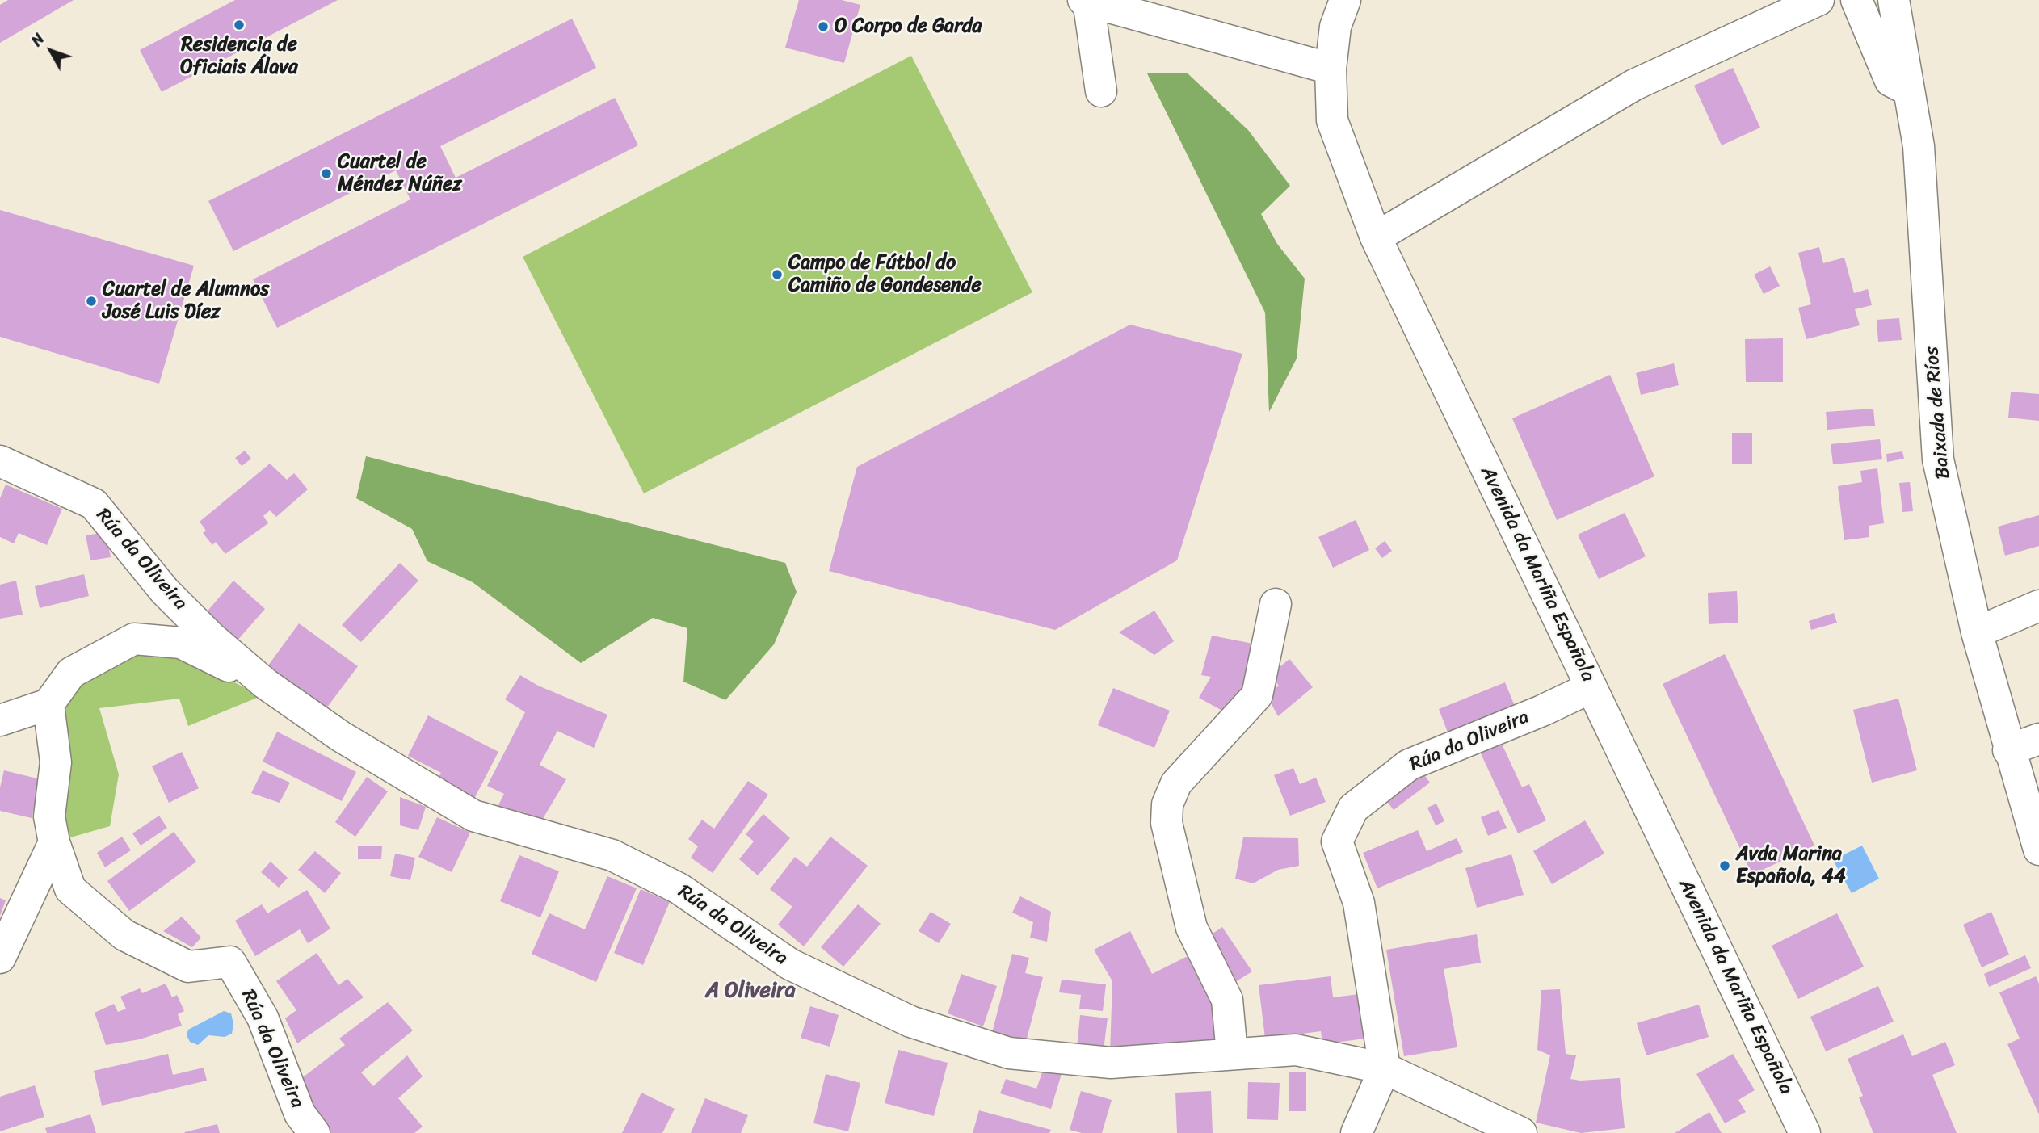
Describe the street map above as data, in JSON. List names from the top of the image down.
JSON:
{
  "streets": {
    "street": ["Baixada de Ríos", "Rúa da Oliveira", "Avenida da Mariña Española"]
  },
  "crossings": [
    ["Rúa da Oliveira", "Avenida da Mariña Española"]
  ],
  "districts": ["A Oliveira"],
  "places": [
    "Residencia de Oficiais Álava",
    "O Corpo de Garda",
    "Cuartel de Méndez Núñez",
    "Campo de Fútbol do Camiño de Gondesende",
    "Cuartel de Alumnos José Luis Díez",
    "Avda Marina Española, 44"
  ],
  "north": "top left"
}
